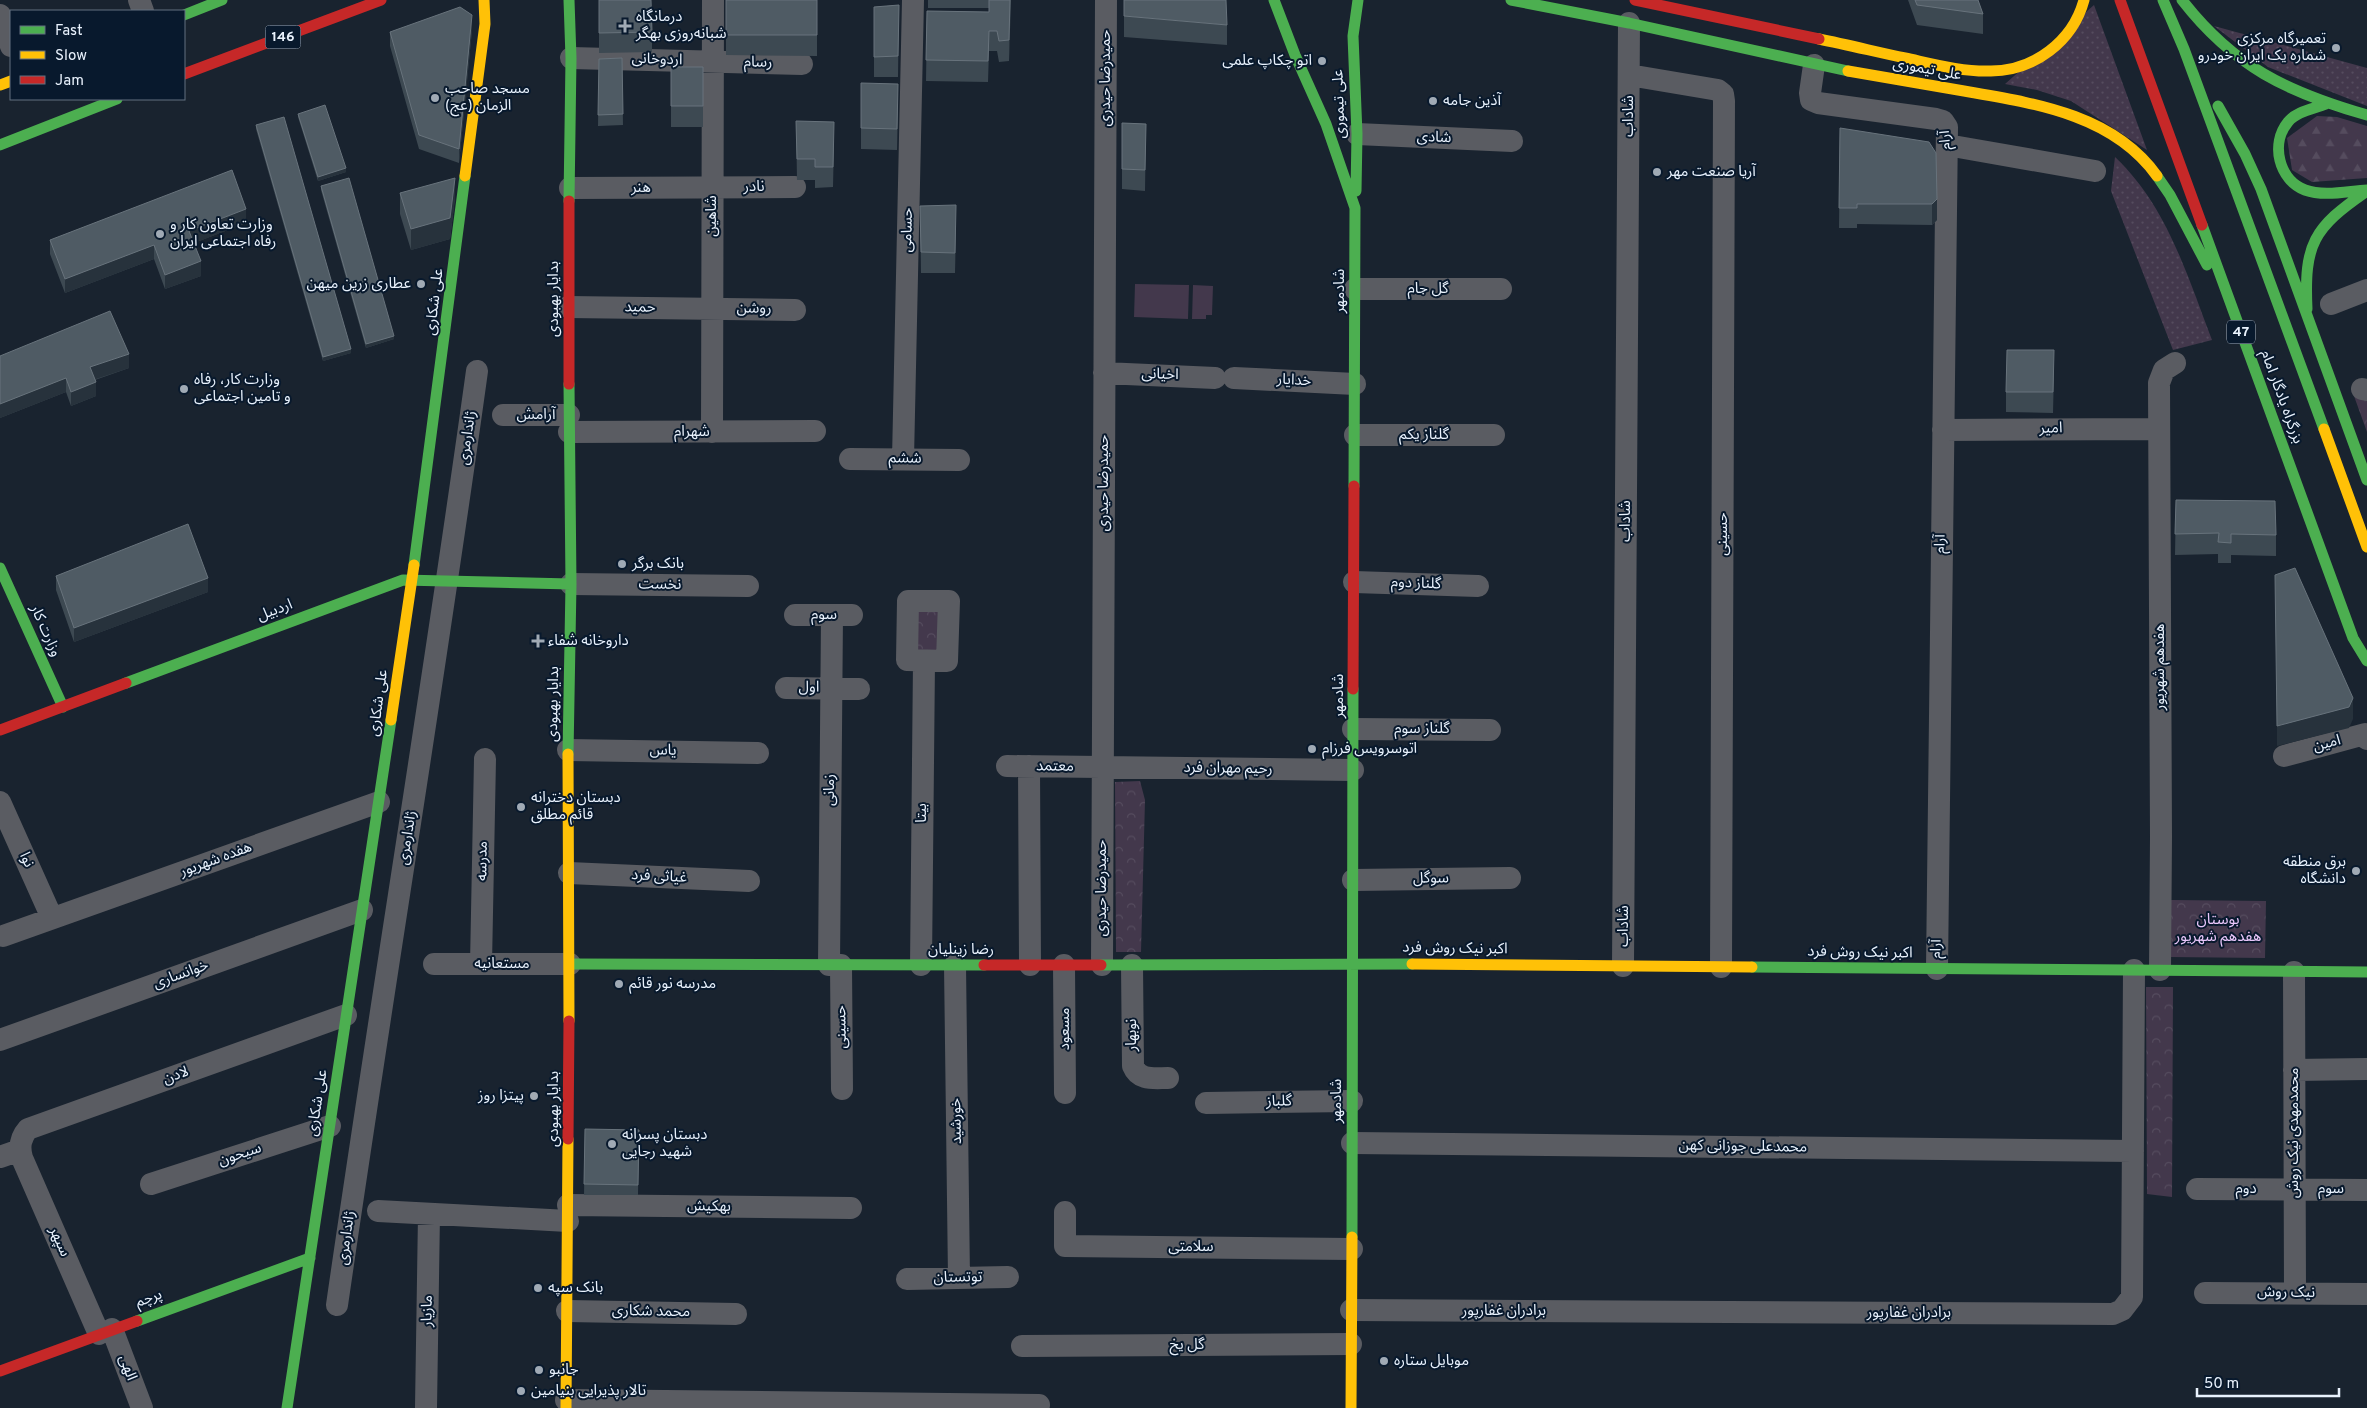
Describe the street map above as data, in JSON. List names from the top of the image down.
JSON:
{
  "streets": {
    "main road": [
      "146",
      "علی تیموری",
      "شادمهر",
      "بدایار بهبودی",
      "علی شکاری",
      "47",
      "بزرگراه یادگار امام",
      "اردبیل",
      "وزارت کار",
      "اکبر نیک روش فرد",
      "رضا زینلیان",
      "پرچم"
    ],
    "street": [
      "اردوخانی",
      "رسام",
      "حمیدرضا حیدری",
      "شاداب",
      "شادی",
      "آرام",
      "نادر",
      "هنر",
      "شاهین",
      "حسامی",
      "گل جام",
      "حمید",
      "روشن",
      "اخیانی",
      "خدایار",
      "آرامش",
      "امیر",
      "شهرام",
      "گلناز یکم",
      "ژاندارمری",
      "ششم",
      "حسینی",
      "گلناز دوم",
      "نخست",
      "سوم",
      "هفدهم شهریور",
      "اول",
      "گلناز سوم",
      "امین",
      "یاس",
      "معتمد",
      "رحیم مهران فرد",
      "زمانی",
      "بیتا",
      "نوا",
      "هفده شهریور",
      "مدرسه",
      "غیاثی فرد",
      "سوگل",
      "مستعانیه",
      "خوانساری",
      "مسعود",
      "نوبهار",
      "لادن",
      "گلباز",
      "خورشید",
      "محمدمهدی نیک روش",
      "محمدعلی جوزانی کهن",
      "سیحون",
      "دوم",
      "بهکیش",
      "سپهر",
      "سلامتی",
      "توتستان",
      "نیک روش",
      "مازیار",
      "برادران غفارپور",
      "محمد شکاری",
      "گل یخ",
      "الهی"
    ]
  },
  "crossings": [
    ["اردوخانی", "رسام"],
    ["اردوخانی", "شاهین"],
    ["اردوخانی", "بدایار بهبودی"],
    ["رسام", "شاهین"],
    ["علی تیموری", "شاداب"],
    ["علی تیموری", "شادی"],
    ["علی تیموری", "آرام"],
    ["علی تیموری", "شادمهر"],
    ["علی تیموری", "بزرگراه یادگار امام"],
    ["حمیدرضا حیدری", "اخیانی"],
    ["حمیدرضا حیدری", "معتمد"],
    ["حمیدرضا حیدری", "رحیم مهران فرد"],
    ["حمیدرضا حیدری", "رضا زینلیان"],
    ["شاداب", "حسینی"],
    ["شاداب", "اکبر نیک روش فرد"],
    ["آرام", "امیر"],
    ["آرام", "اکبر نیک روش فرد"],
    ["نادر", "هنر"],
    ["نادر", "شاهین"],
    ["هنر", "شاهین"],
    ["هنر", "بدایار بهبودی"],
    ["شاهین", "حمید"],
    ["شاهین", "روشن"],
    ["شاهین", "شهرام"],
    ["حسامی", "ششم"],
    ["گل جام", "شادمهر"],
    ["شادمهر", "خدایار"],
    ["شادمهر", "گلناز یکم"],
    ["شادمهر", "گلناز دوم"],
    ["شادمهر", "گلناز سوم"],
    ["شادمهر", "رحیم مهران فرد"],
    ["شادمهر", "سوگل"],
    ["شادمهر", "اکبر نیک روش فرد"],
    ["شادمهر", "رضا زینلیان"],
    ["شادمهر", "گلباز"],
    ["شادمهر", "محمدعلی جوزانی کهن"],
    ["شادمهر", "سلامتی"],
    ["شادمهر", "برادران غفارپور"],
    ["شادمهر", "گل یخ"],
    ["بدایار بهبودی", "حمید"],
    ["بدایار بهبودی", "آرامش"],
    ["بدایار بهبودی", "شهرام"],
    ["بدایار بهبودی", "نخست"],
    ["بدایار بهبودی", "اردبیل"],
    ["بدایار بهبودی", "یاس"],
    ["بدایار بهبودی", "غیاثی فرد"],
    ["بدایار بهبودی", "رضا زینلیان"],
    ["بدایار بهبودی", "مستعانیه"],
    ["بدایار بهبودی", "بهکیش"],
    ["بدایار بهبودی", "محمد شکاری"],
    ["علی شکاری", "اردبیل"],
    ["علی شکاری", "هفده شهریور"],
    ["علی شکاری", "خوانساری"],
    ["علی شکاری", "لادن"],
    ["علی شکاری", "سیحون"],
    ["علی شکاری", "پرچم"],
    ["حمید", "روشن"],
    ["اخیانی", "خدایار"],
    ["آرامش", "شهرام"],
    ["امیر", "هفدهم شهریور"],
    ["ژاندارمری", "اردبیل"],
    ["حسینی", "زمانی"],
    ["حسینی", "اکبر نیک روش فرد"],
    ["حسینی", "رضا زینلیان"],
    ["نخست", "اردبیل"],
    ["اردبیل", "وزارت کار"],
    ["سوم", "زمانی"],
    ["سوم", "محمدمهدی نیک روش"],
    ["سوم", "دوم"],
    ["هفدهم شهریور", "اکبر نیک روش فرد"],
    ["اول", "زمانی"],
    ["معتمد", "رحیم مهران فرد"],
    ["معتمد", "رضا زینلیان"],
    ["زمانی", "رضا زینلیان"],
    ["بیتا", "رضا زینلیان"],
    ["نوا", "هفده شهریور"],
    ["مدرسه", "مستعانیه"],
    ["اکبر نیک روش فرد", "رضا زینلیان"],
    ["اکبر نیک روش فرد", "محمدمهدی نیک روش"],
    ["اکبر نیک روش فرد", "برادران غفارپور"],
    ["رضا زینلیان", "مستعانیه"],
    ["رضا زینلیان", "مسعود"],
    ["رضا زینلیان", "نوبهار"],
    ["رضا زینلیان", "خورشید"],
    ["لادن", "سپهر"],
    ["خورشید", "توتستان"],
    ["محمدمهدی نیک روش", "دوم"],
    ["محمدمهدی نیک روش", "نیک روش"],
    ["محمدعلی جوزانی کهن", "برادران غفارپور"],
    ["سپهر", "پرچم"],
    ["سپهر", "الهی"],
    ["پرچم", "الهی"]
  ],
  "parks": ["بوستان هفدهم شهریور"],
  "places": {
    "health": ["درمانگاه شبانه‌روزی بهگر", "داروخانه شفاء"],
    "other": [
      "تعمیرگاه مرکزی شماره یک ایران خودرو",
      "اتو چکاپ علمی",
      "مسجد صاحب الزمان (عج)",
      "آذین جامه",
      "آریا صنعت مهر",
      "وزارت تعاون کار و رفاه اجتماعی ایران",
      "عطاری زرین میهن",
      "وزارت کار، رفاه و تامین اجتماعی",
      "بانک برگر",
      "اتوسرویس فرزام",
      "دبستان دخترانه قائم مطلق",
      "برق منطقه دانشگاه",
      "مدرسه نور قائم",
      "پیتزا روز",
      "دبستان پسرانه شهید رجایی",
      "بانک سپه",
      "موبایل ستاره",
      "جانبو",
      "تالار پذیرایی بنیامین"
    ]
  },
  "legend": ["Fast", "Slow", "Jam"],
  "scale_bar": "50 m"
}
